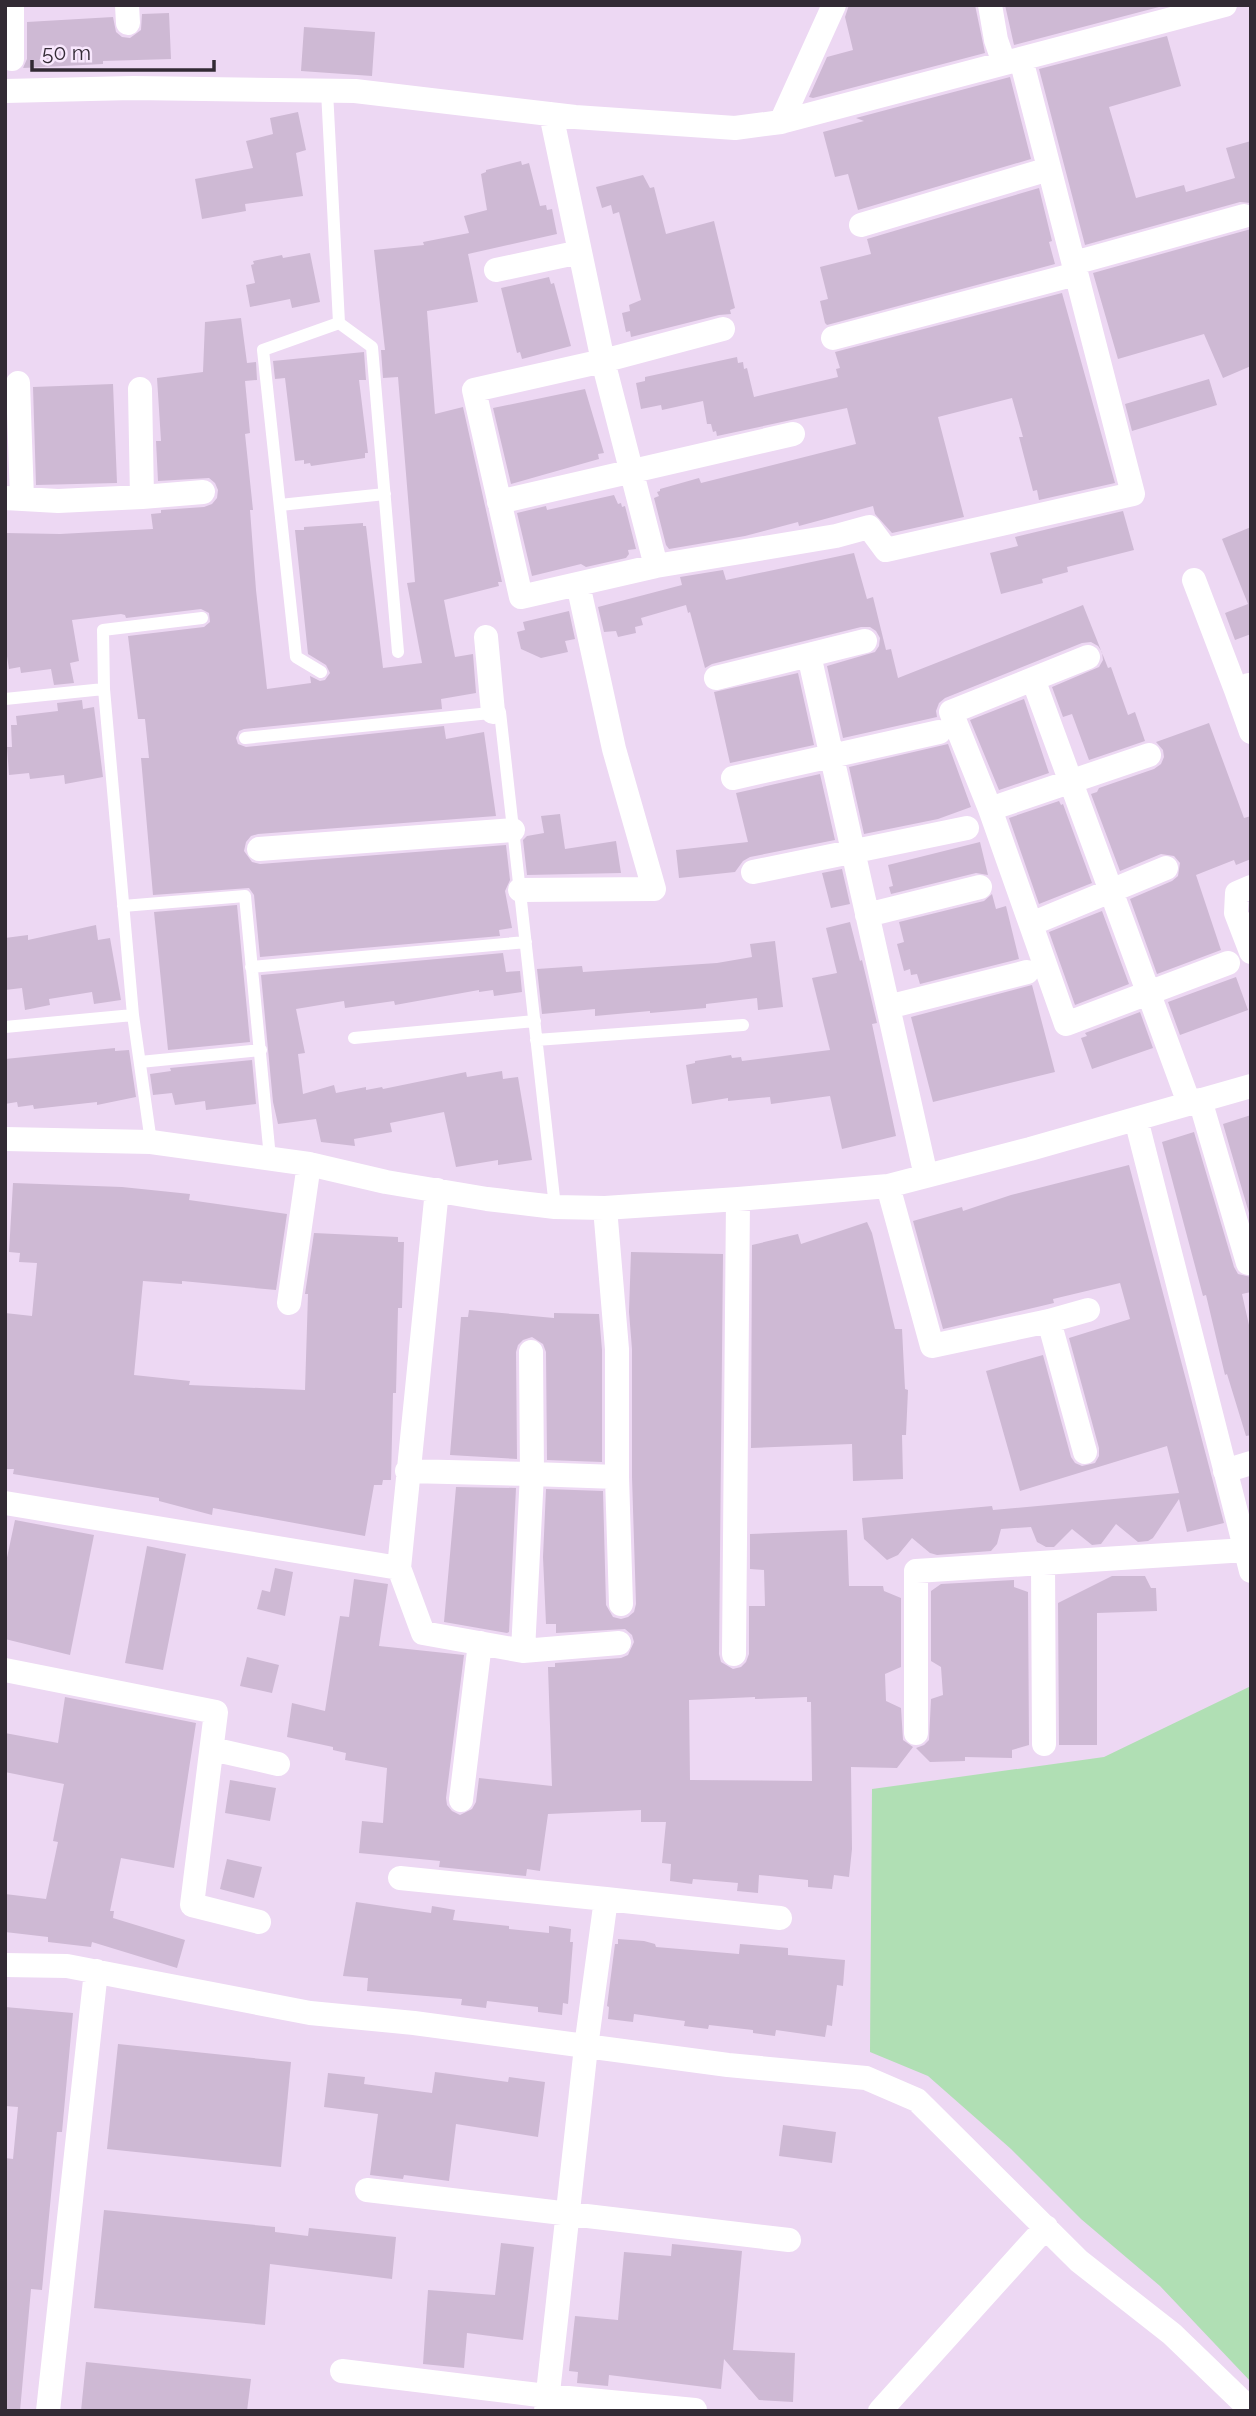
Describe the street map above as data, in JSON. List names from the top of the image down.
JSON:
{
  "scale_bar": "50 m"
}
